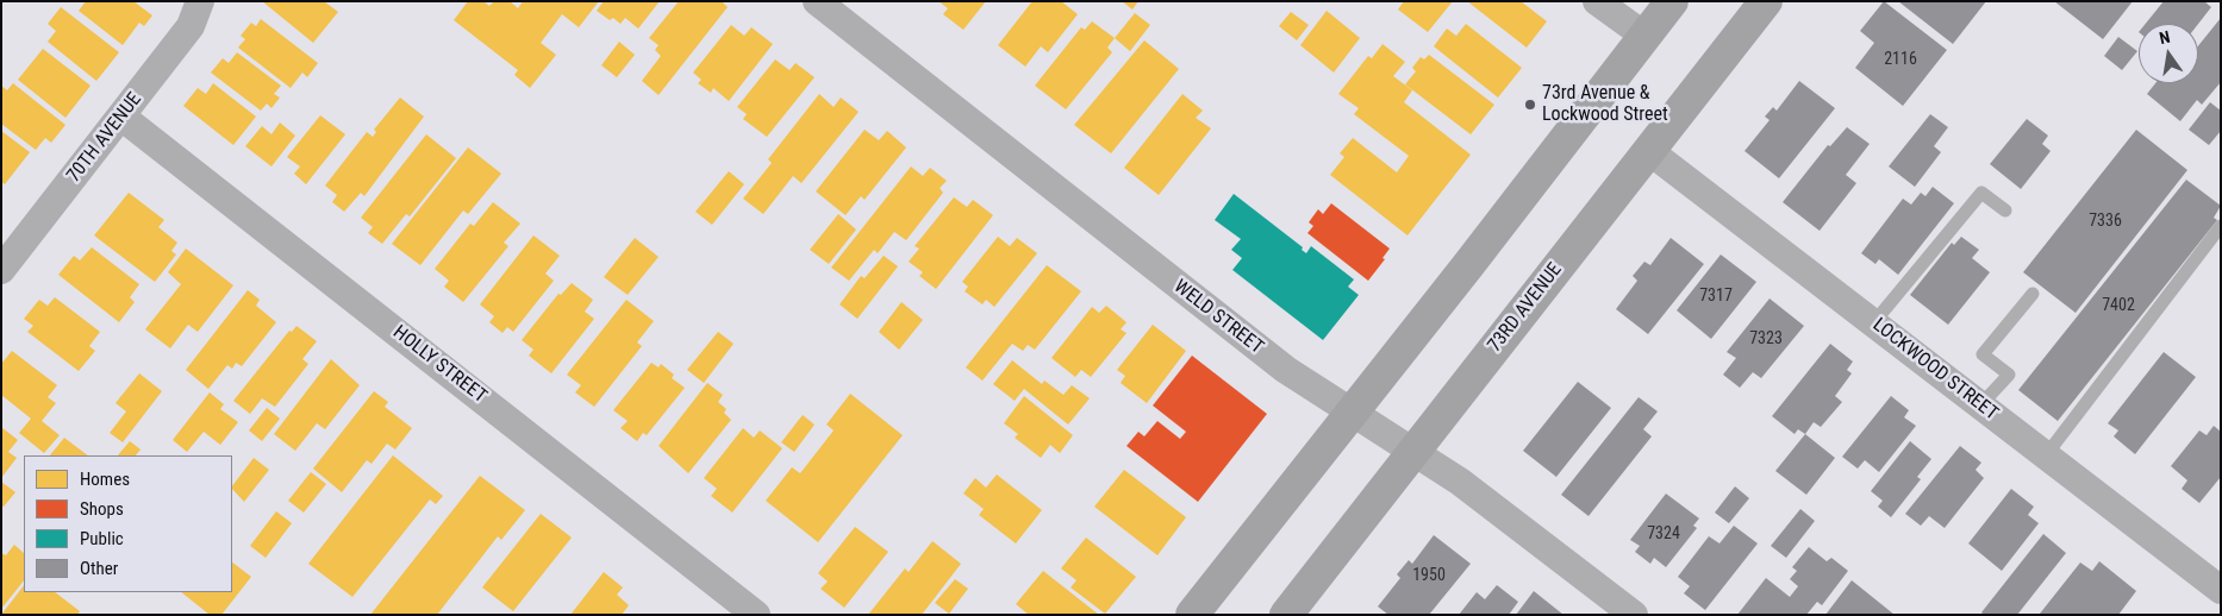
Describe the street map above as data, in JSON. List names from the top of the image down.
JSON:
{
  "streets": {
    "main road": ["73RD AVENUE"],
    "street": [
      "70TH AVENUE",
      "WELD STREET",
      "HOLLY STREET",
      "LOCKWOOD STREET"
    ]
  },
  "crossings": [
    ["70TH AVENUE", "HOLLY STREET"],
    ["73RD AVENUE", "WELD STREET"],
    ["73RD AVENUE", "LOCKWOOD STREET"]
  ],
  "places": ["73rd Avenue & Lockwood Street"],
  "house_numbers": [
    "2116",
    "7336",
    "7317",
    "7402",
    "7323",
    "7324",
    "1950"
  ],
  "legend": [
    "Homes",
    "Shops",
    "Public",
    "Other"
  ],
  "north": "top"
}
